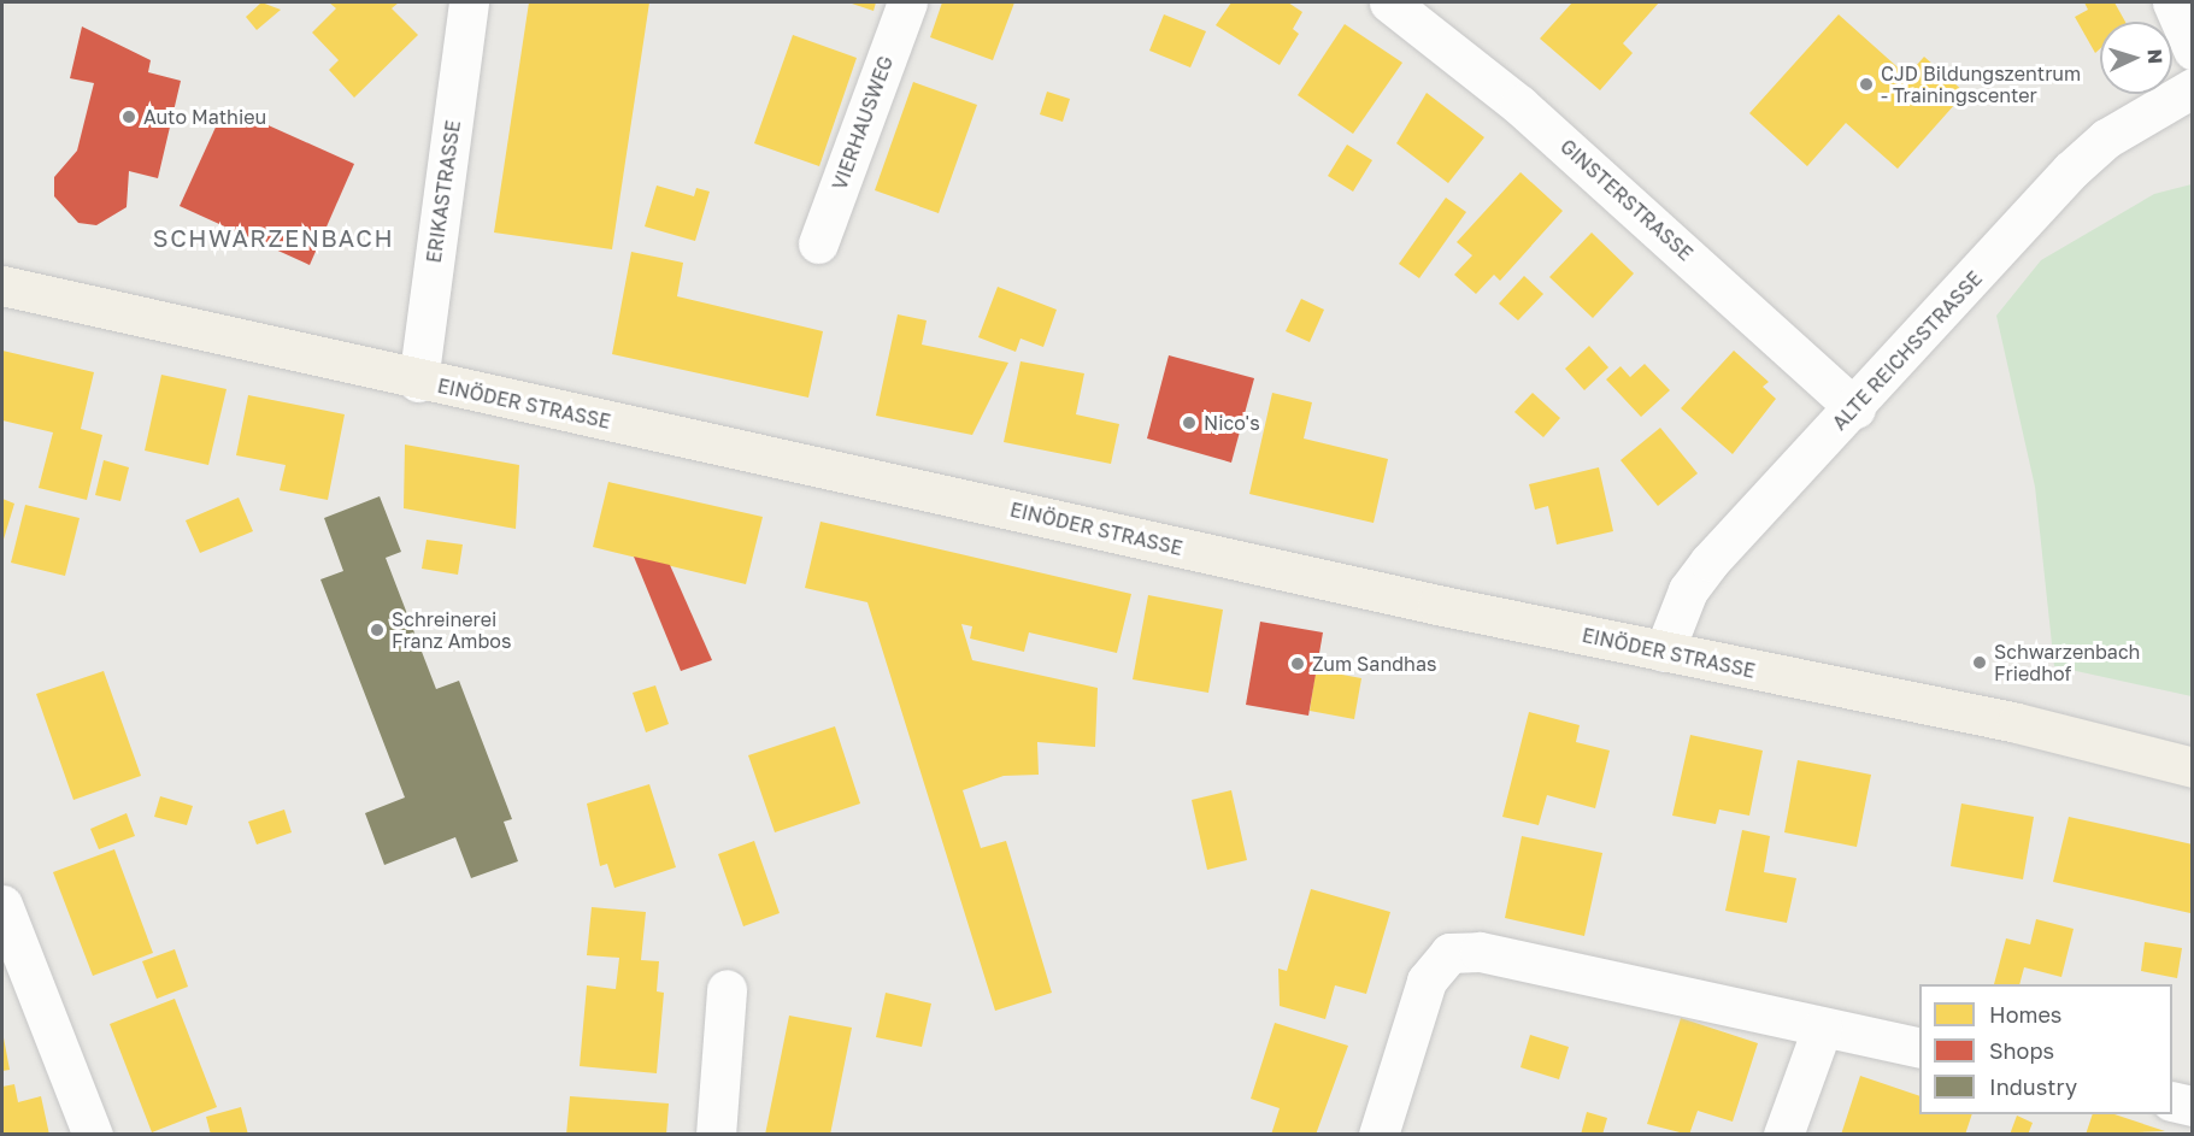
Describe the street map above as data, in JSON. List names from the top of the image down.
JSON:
{
  "streets": {
    "main road": ["EINÖDER STRASSE"],
    "street": [
      "VIERHAUSWEG",
      "ERIKASTRASSE",
      "GINSTERSTRASSE",
      "ALTE REICHSSTRASSE"
    ]
  },
  "crossings": [
    ["ERIKASTRASSE", "EINÖDER STRASSE"],
    ["GINSTERSTRASSE", "ALTE REICHSSTRASSE"],
    ["ALTE REICHSSTRASSE", "EINÖDER STRASSE"]
  ],
  "districts": ["SCHWARZENBACH"],
  "places": [
    "CJD Bildungszentrum - Trainingscenter",
    "Auto Mathieu",
    "Nico's",
    "Schreinerei Franz Ambos",
    "Schwarzenbach Friedhof",
    "Zum Sandhas"
  ],
  "legend": ["Homes", "Shops", "Industry"],
  "north": "right"
}
